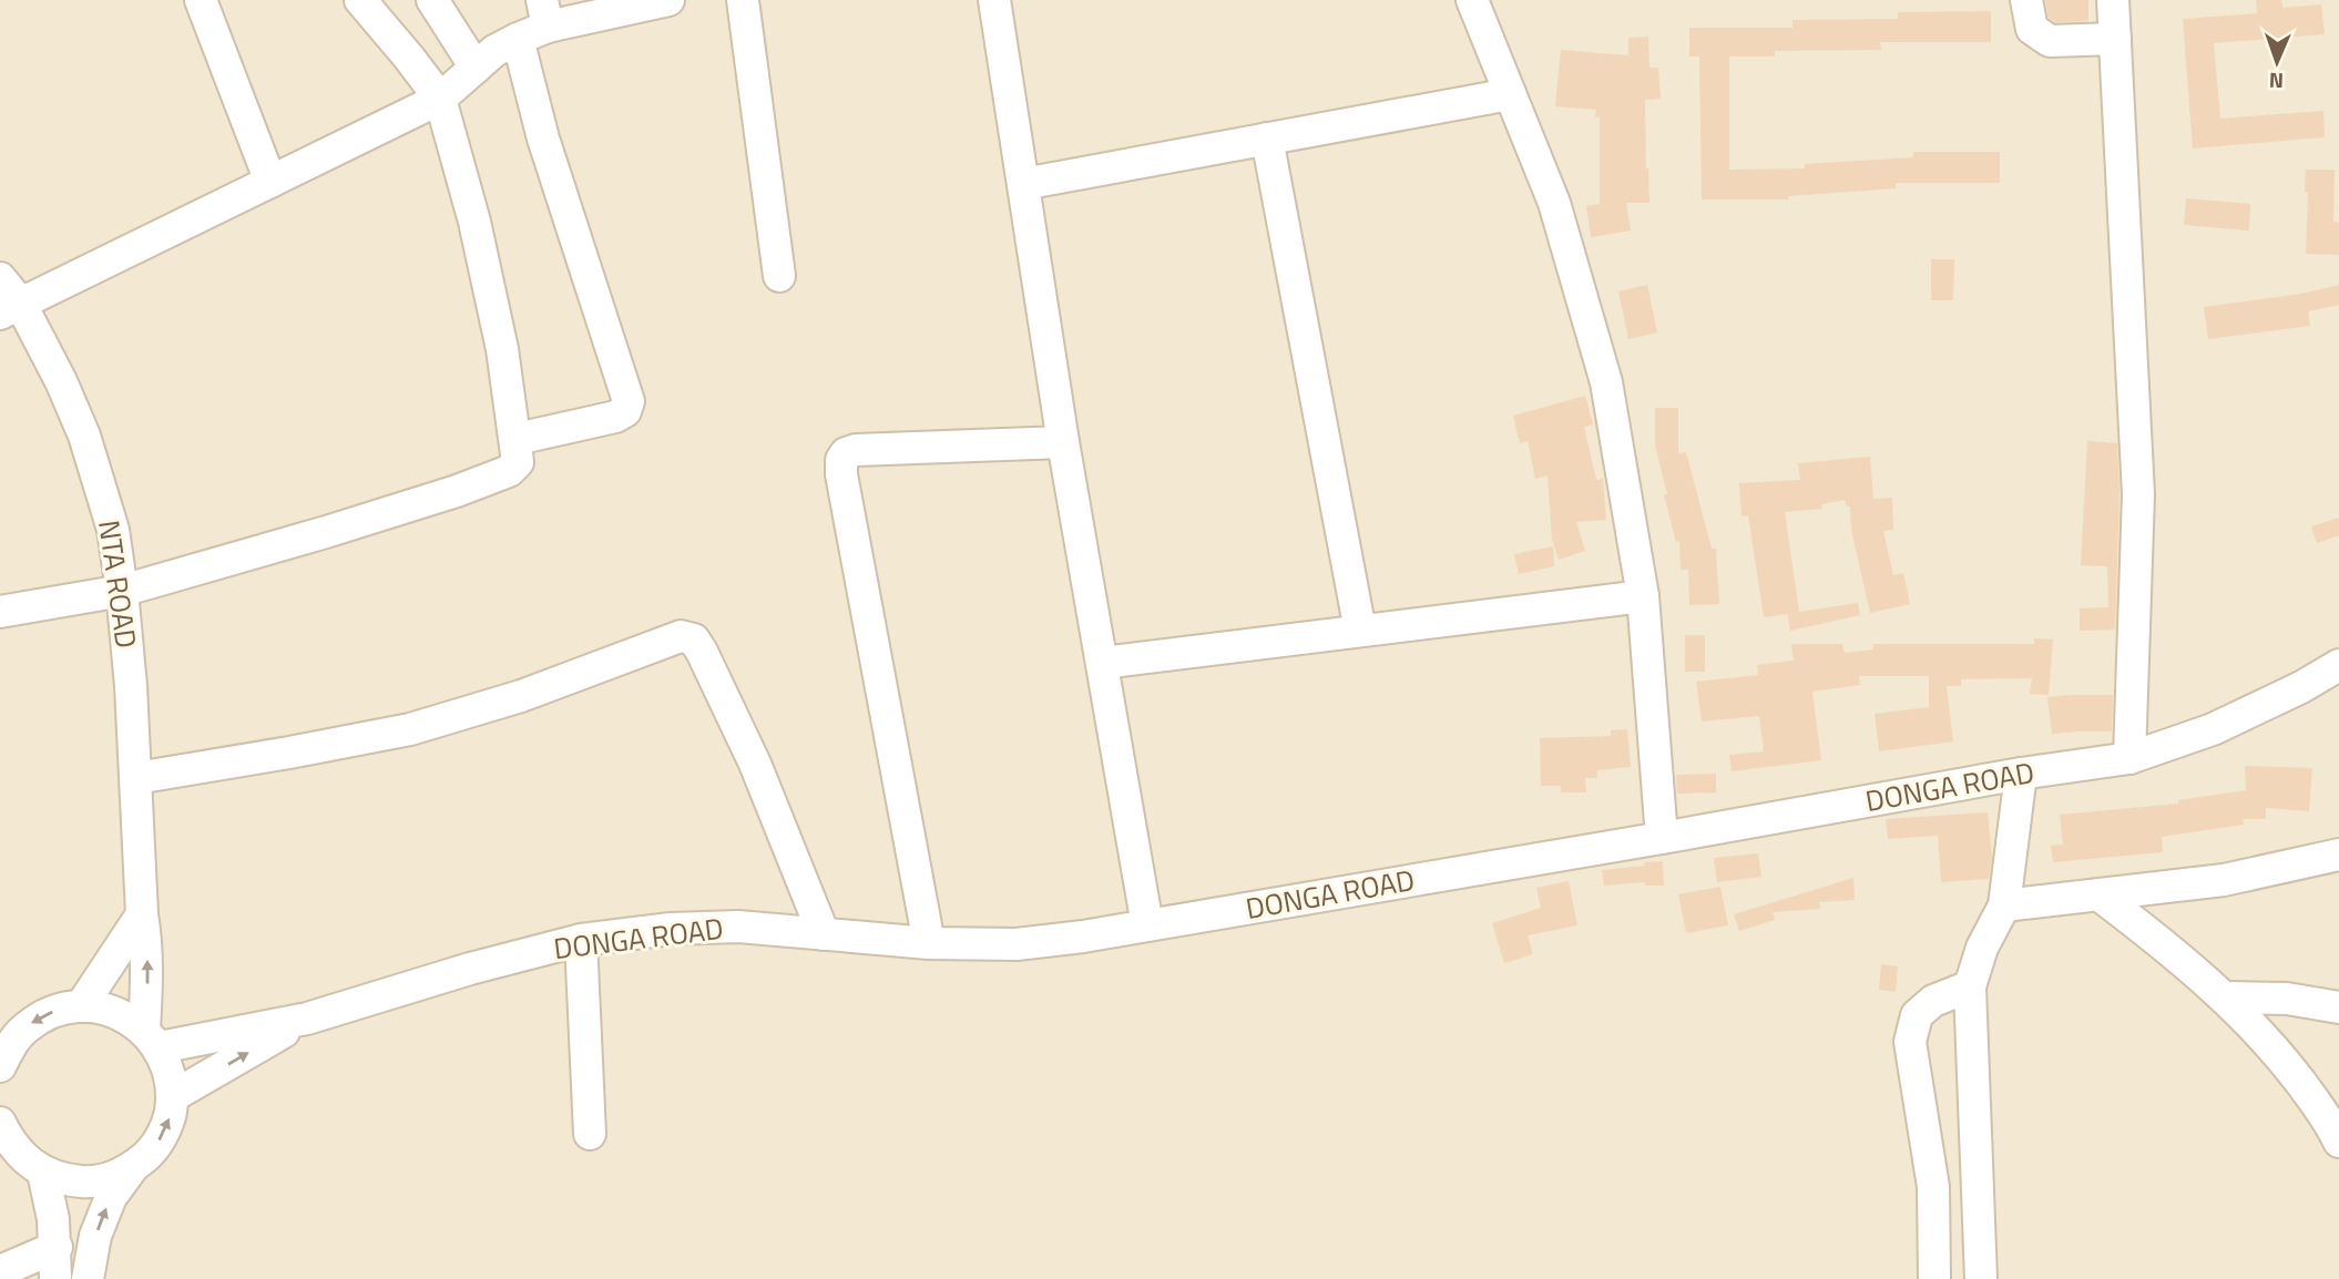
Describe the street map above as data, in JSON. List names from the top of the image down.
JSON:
{
  "streets": {
    "street": ["NTA ROAD", "DONGA ROAD"]
  },
  "north": "bottom"
}
